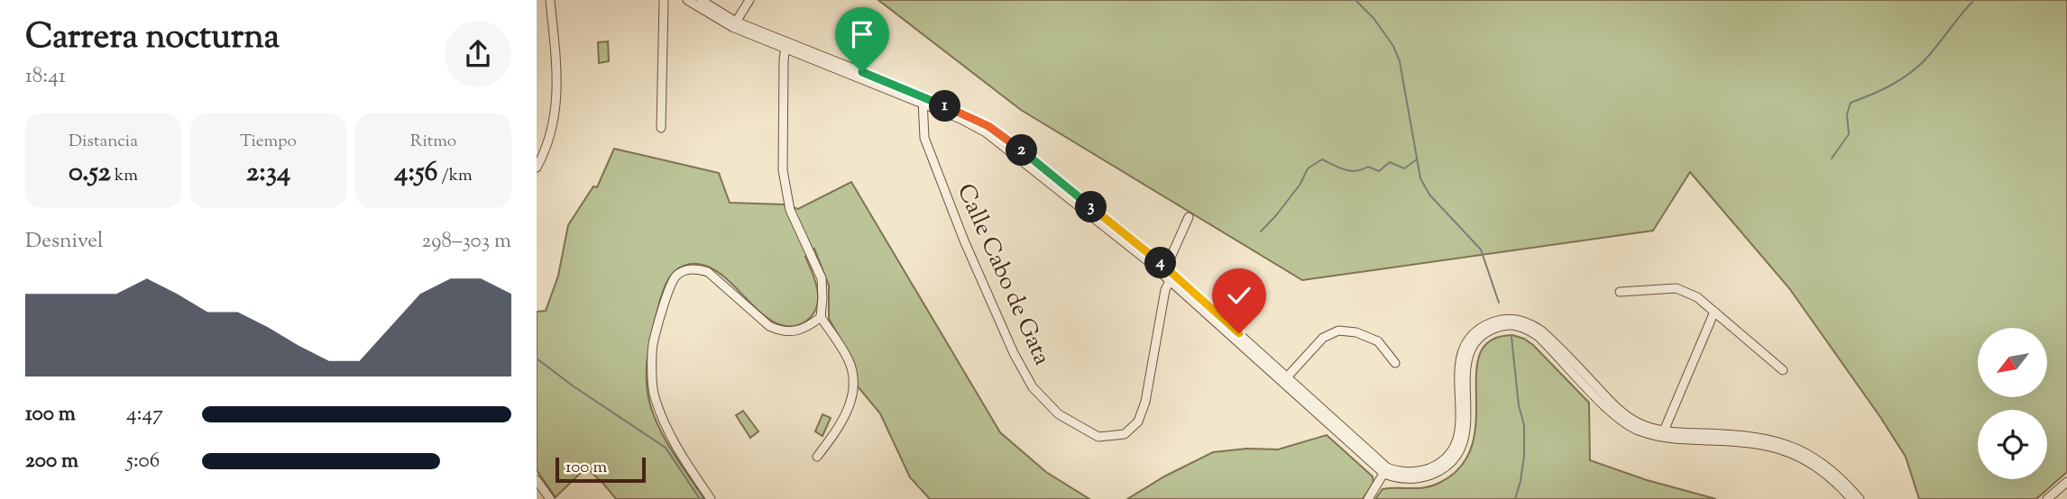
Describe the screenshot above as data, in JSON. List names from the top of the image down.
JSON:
{
  "streets": {
    "street": ["Calle Cabo de Gata"]
  },
  "scale_bar": "100 m",
  "north": "bottom left",
  "page": {
    "heading": ["Carrera nocturna", "18:41"],
    "pins": [
      "1",
      "2",
      "3",
      "4"
    ],
    "stats": [
      ["Distancia", "0.52 km"],
      ["Tiempo", "2:34"],
      ["Ritmo", "4:56 /km"]
    ],
    "chart": ["Desnivel", "298–303 m"],
    "list": [
      {
        "name": "100 m",
        "note": "4:47"
      },
      {
        "name": "200 m",
        "note": "5:06"
      }
    ],
    "scale": "100 m"
  }
}
